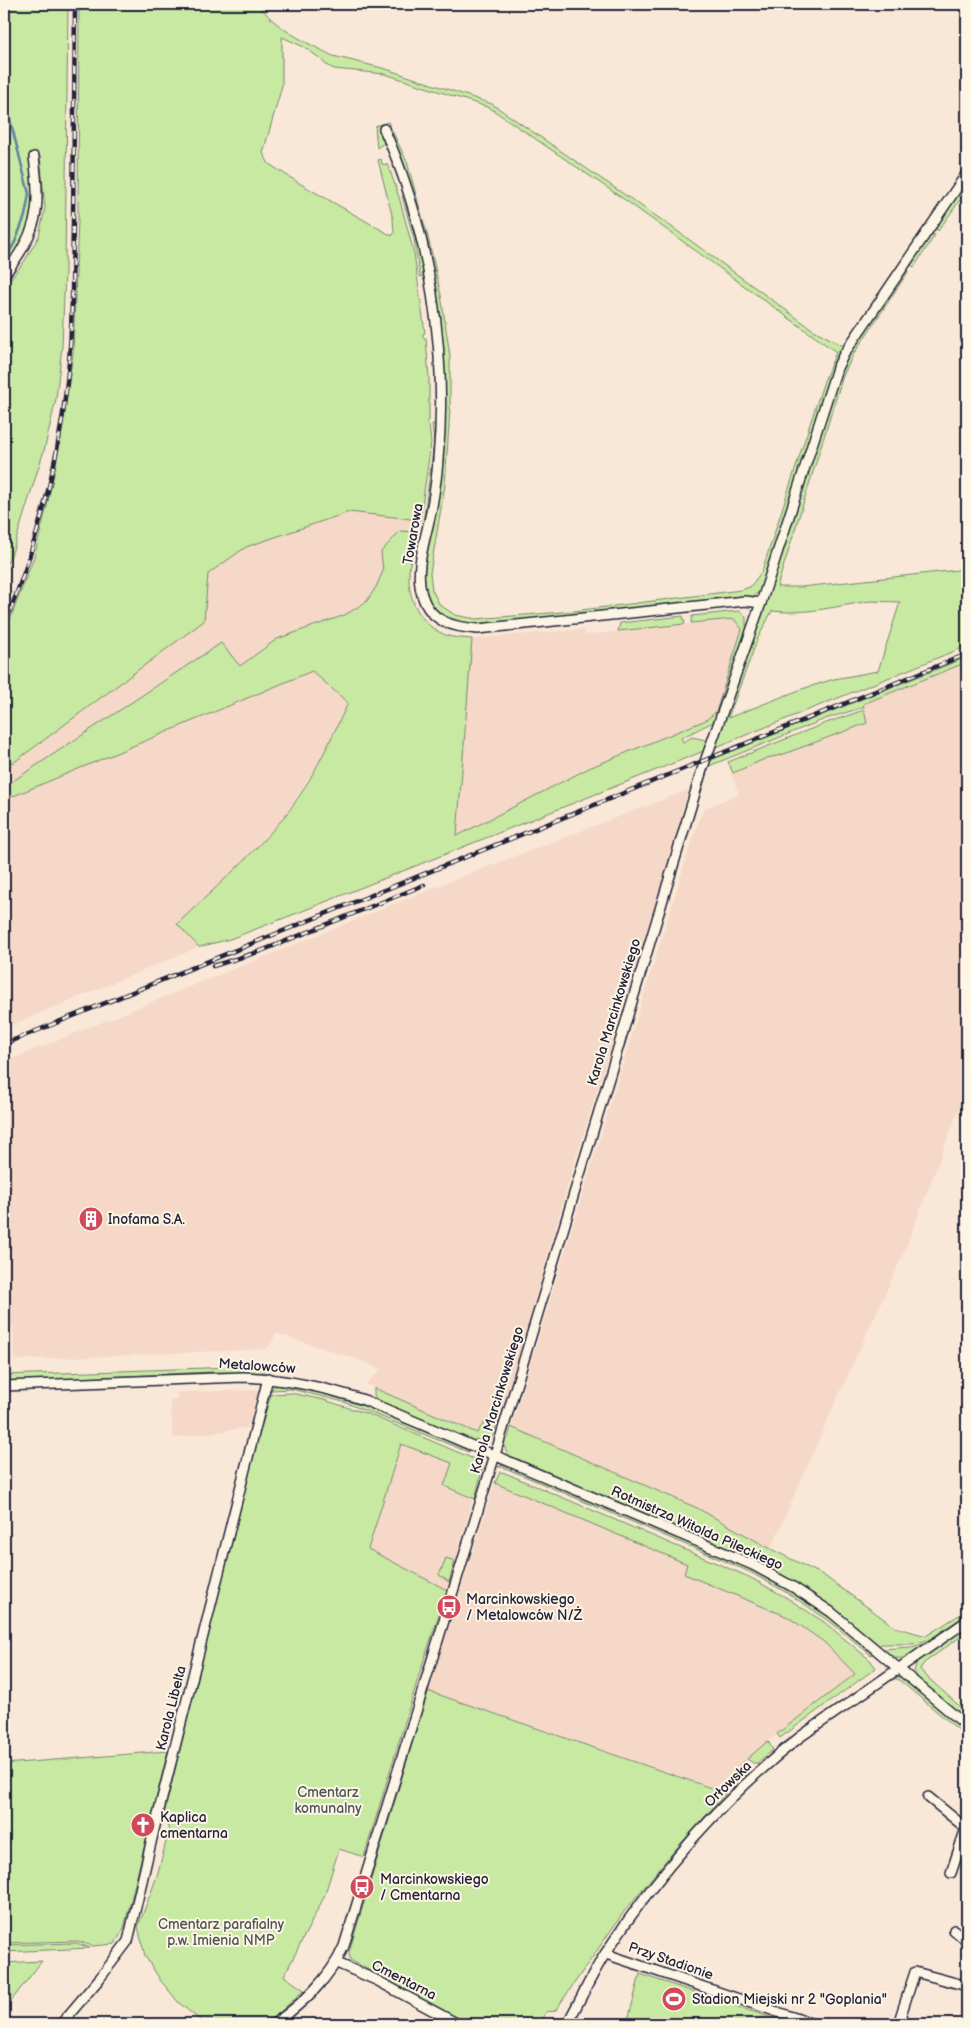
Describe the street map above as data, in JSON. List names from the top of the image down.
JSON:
{
  "streets": {
    "street": [
      "Towarowa",
      "Karola Marcinkowskiego",
      "Metalowców",
      "Rotmistrza Witolda Pileckiego",
      "Karola Libelta",
      "Orłowska",
      "Przy Stadionie",
      "Cmentarna"
    ]
  },
  "crossings": [
    ["Towarowa", "Karola Marcinkowskiego"],
    ["Karola Marcinkowskiego", "Metalowców"],
    ["Karola Marcinkowskiego", "Rotmistrza Witolda Pileckiego"],
    ["Karola Marcinkowskiego", "Cmentarna"],
    ["Metalowców", "Rotmistrza Witolda Pileckiego"],
    ["Metalowców", "Karola Libelta"],
    ["Rotmistrza Witolda Pileckiego", "Orłowska"],
    ["Orłowska", "Przy Stadionie"]
  ],
  "parks": ["Cmentarz komunalny", "Cmentarz parafialny p.w. Imienia NMP"],
  "places": {
    "building": ["Inofama S.A."],
    "bus stop": ["Marcinkowskiego / Metalowców N/Ż", "Marcinkowskiego / Cmentarna"],
    "church": ["Kaplica cmentarna"],
    "sports": ["Stadion Miejski nr 2 \"Goplania\""]
  }
}
